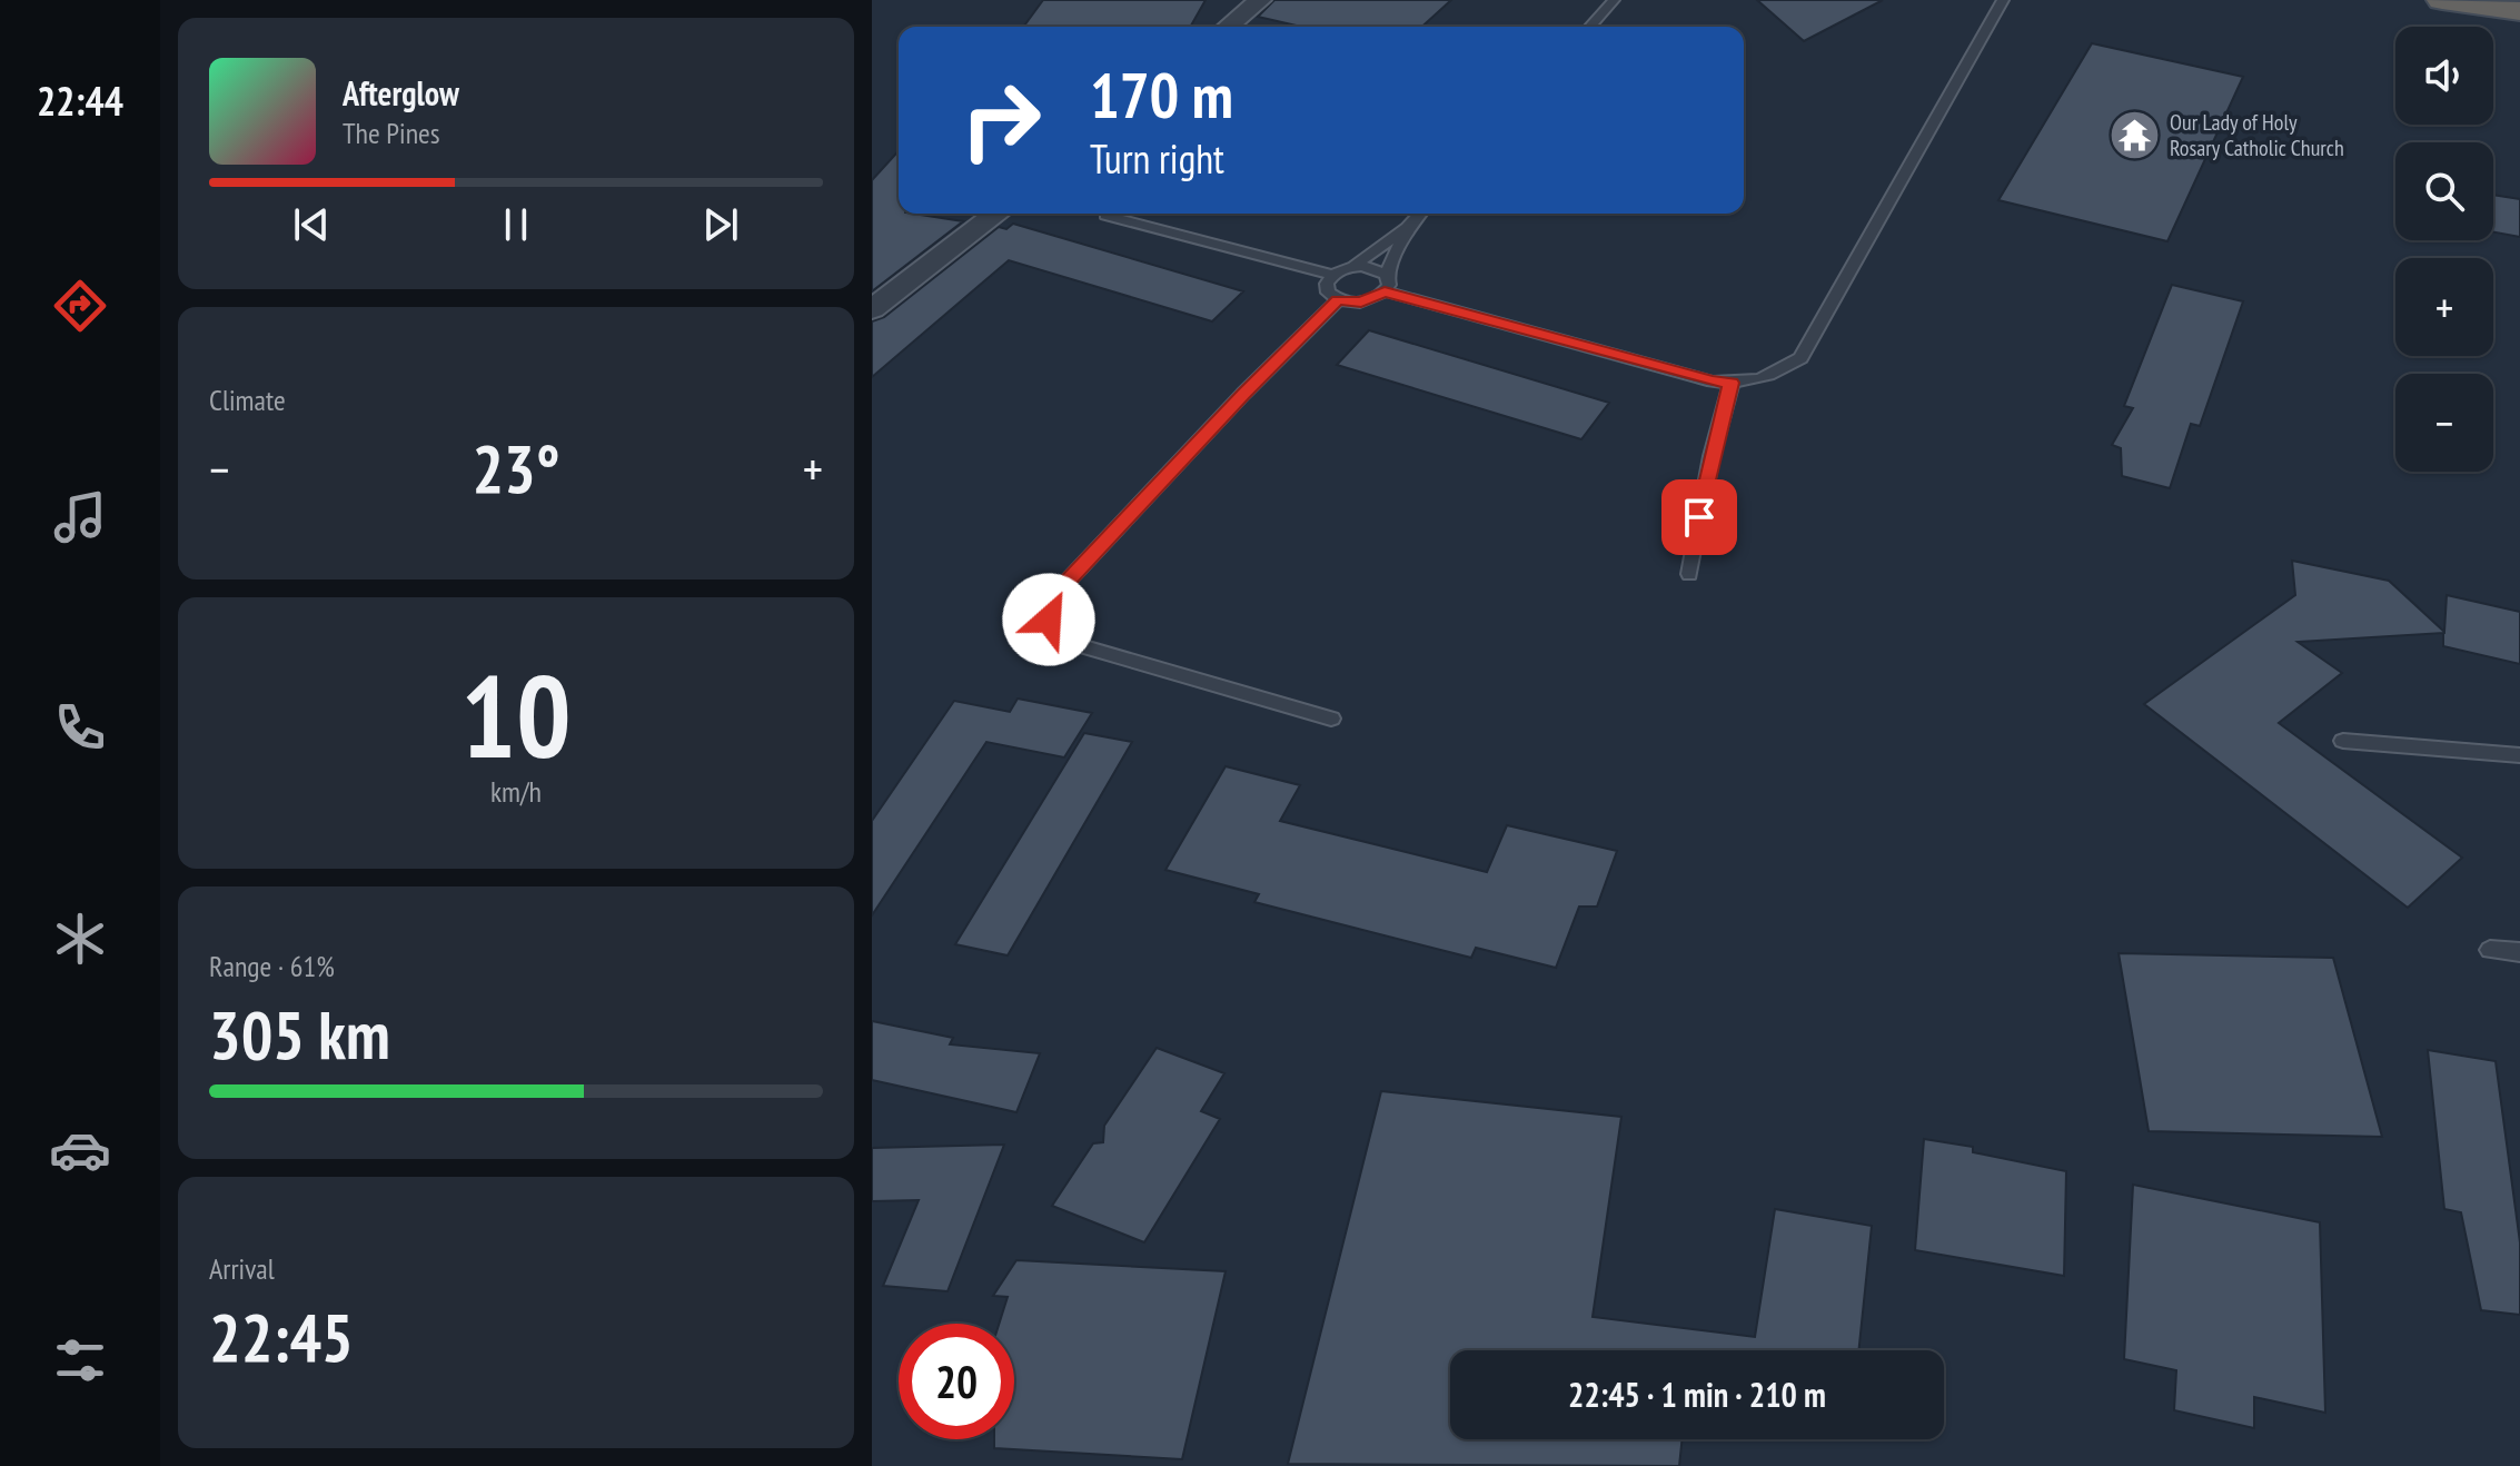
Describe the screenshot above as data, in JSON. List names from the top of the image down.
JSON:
{
  "places": {
    "temple": ["Our Lady of Holy Rosary Catholic Church"]
  },
  "page": {
    "tabs": "22:44",
    "map_buttons": ["+", "−"],
    "turn": ["170 m", "Turn right"],
    "song": ["Afterglow", "The Pines"],
    "tile": [
      "Climate",
      ["10", "km/h"],
      ["Range · 61%", "305 km"],
      ["Arrival", "22:45"]
    ],
    "heat": ["−", "23°", "+"],
    "limit": "20",
    "trip": "22:45 · 1 min · 210 m"
  }
}
